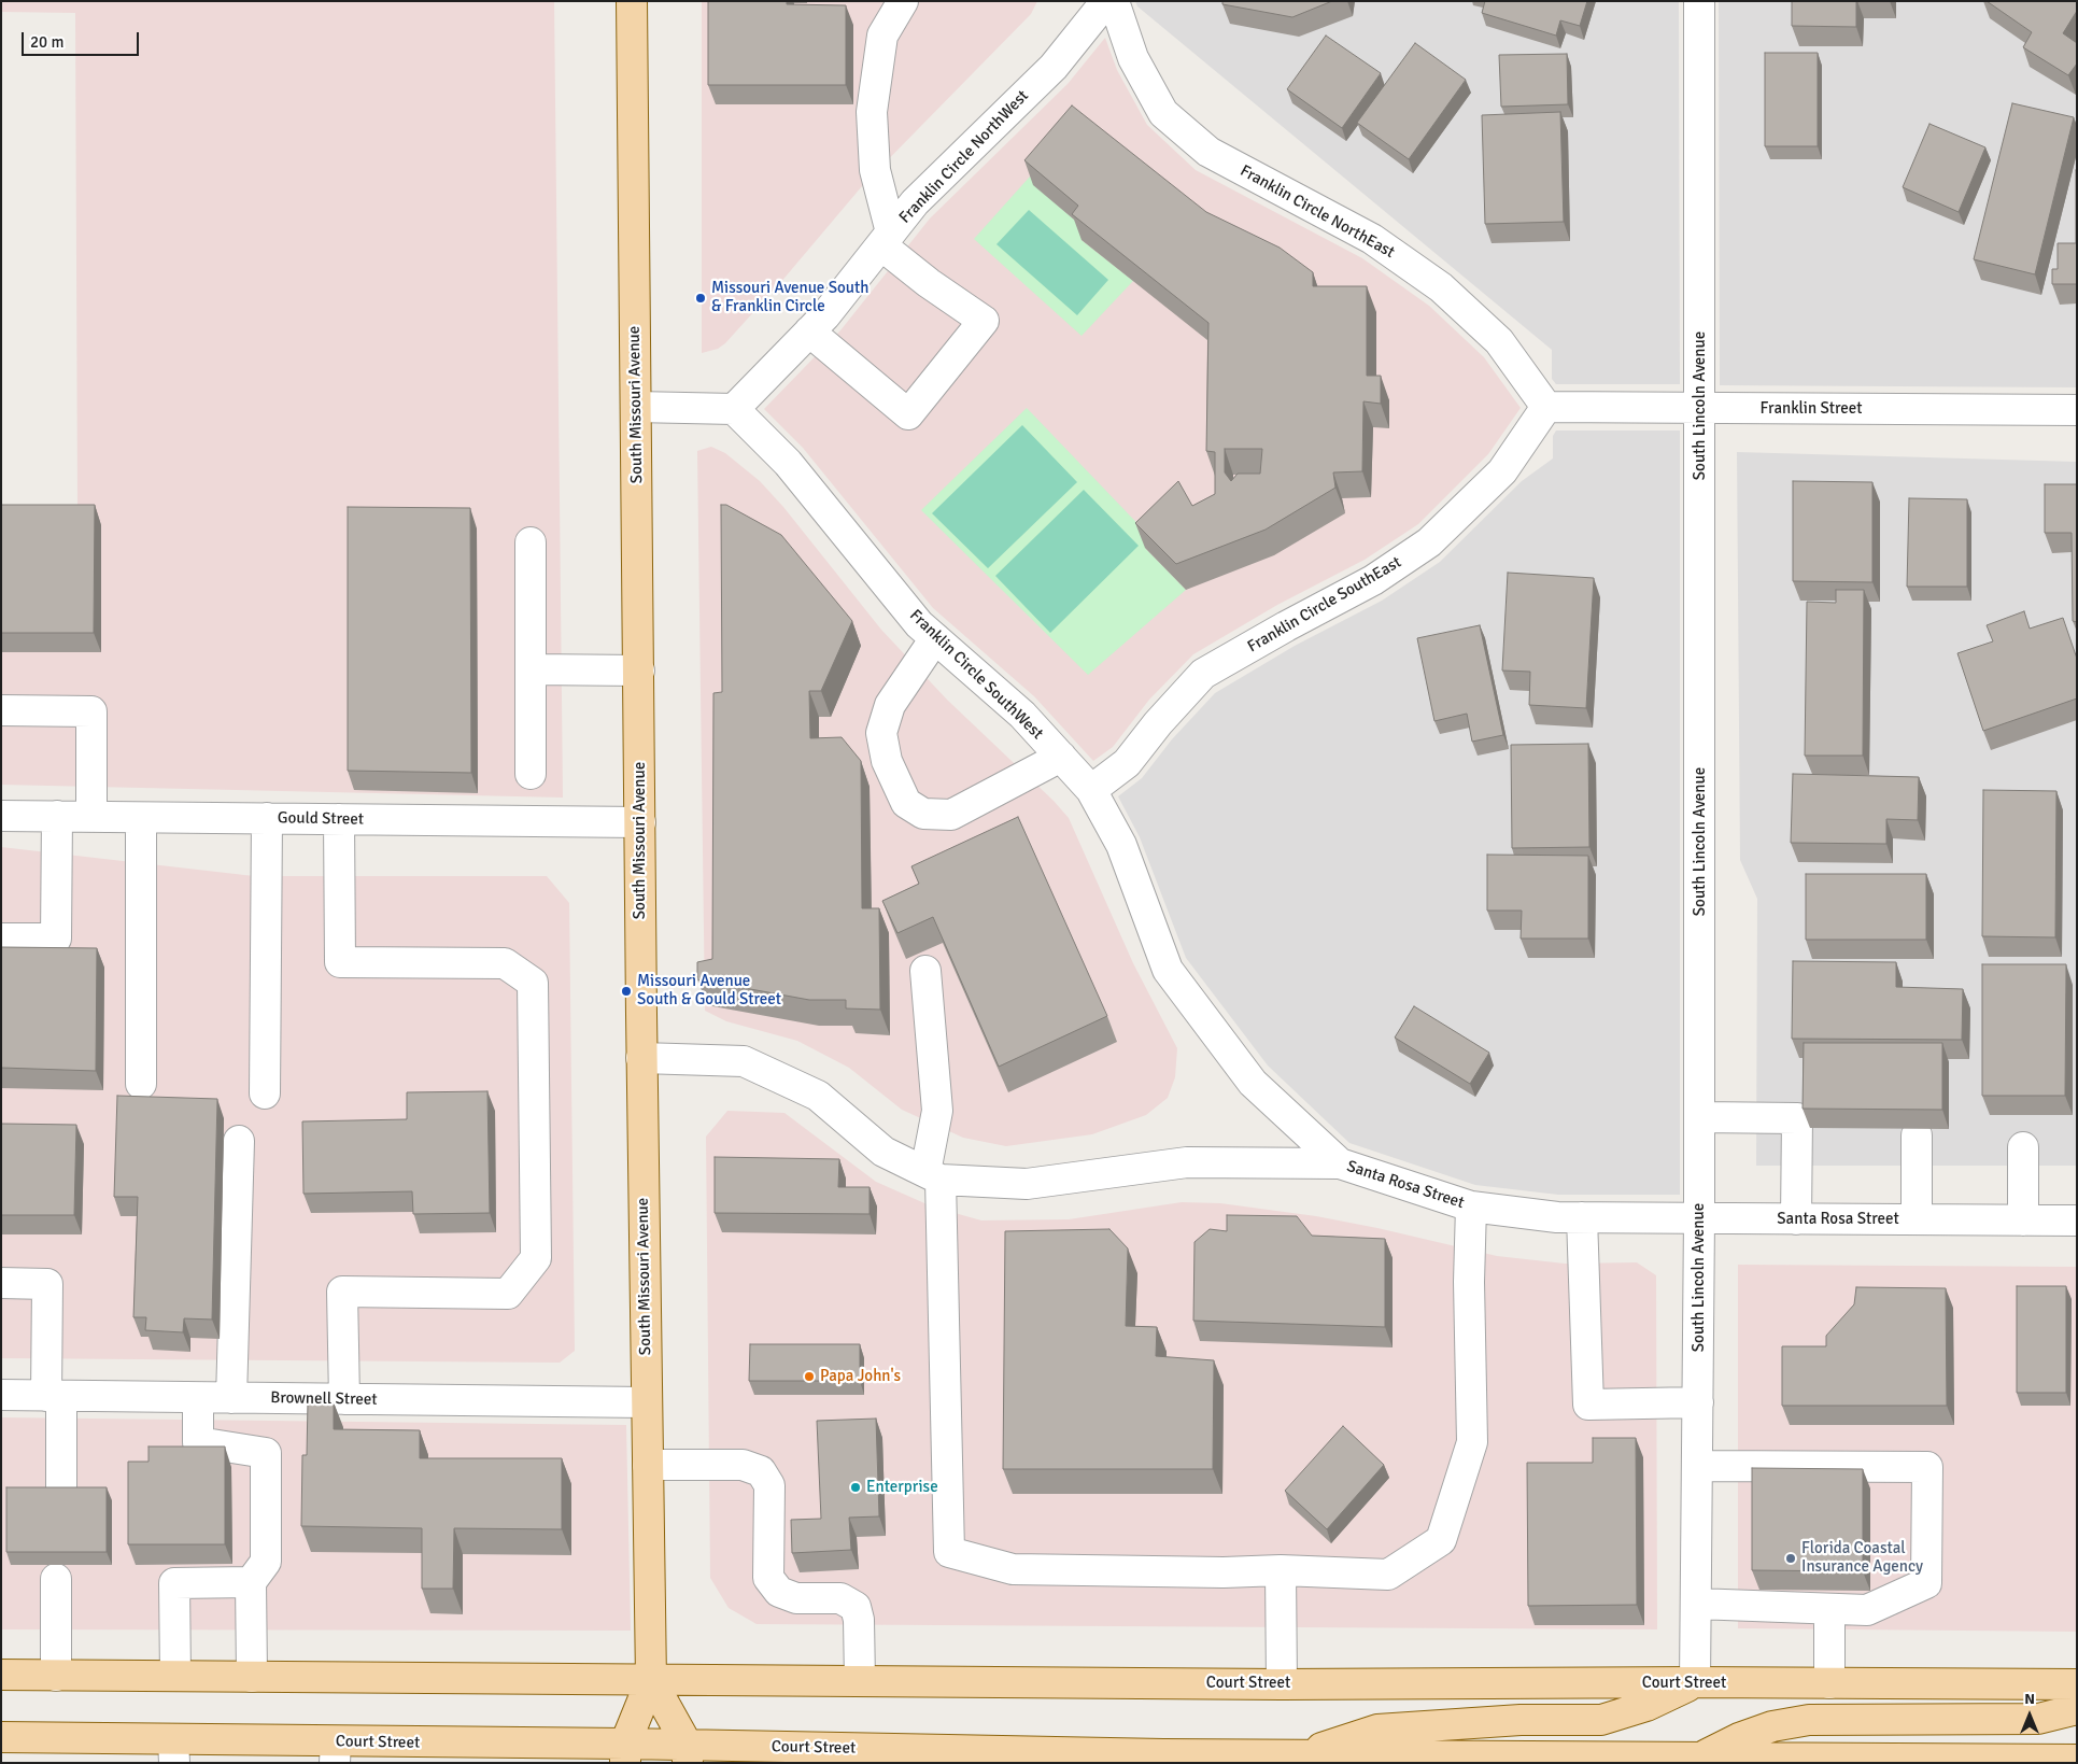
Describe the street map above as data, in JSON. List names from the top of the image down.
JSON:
{
  "streets": {
    "main road": ["South Missouri Avenue", "Court Street"],
    "street": [
      "Franklin Circle NorthWest",
      "Franklin Circle NorthEast",
      "South Lincoln Avenue",
      "Franklin Street",
      "Franklin Circle SouthEast",
      "Franklin Circle SouthWest",
      "Gould Street",
      "Santa Rosa Street",
      "Brownell Street"
    ]
  },
  "crossings": [
    ["Franklin Circle NorthWest", "Franklin Circle SouthWest"],
    ["Franklin Circle NorthEast", "Franklin Street"],
    ["Franklin Circle NorthEast", "Franklin Circle SouthEast"],
    ["South Missouri Avenue", "Gould Street"],
    ["South Missouri Avenue", "Santa Rosa Street"],
    ["South Missouri Avenue", "Brownell Street"],
    ["South Missouri Avenue", "Court Street"],
    ["South Lincoln Avenue", "Franklin Street"],
    ["South Lincoln Avenue", "Santa Rosa Street"],
    ["South Lincoln Avenue", "Court Street"],
    ["Franklin Street", "Franklin Circle SouthEast"],
    ["Franklin Circle SouthEast", "Franklin Circle SouthWest"],
    ["Franklin Circle SouthWest", "Santa Rosa Street"]
  ],
  "places": [
    "Missouri Avenue South & Franklin Circle",
    "Missouri Avenue South & Gould Street",
    "Papa John's",
    "Enterprise",
    "Florida Coastal Insurance Agency"
  ],
  "scale_bar": "20 m",
  "north": "top"
}
